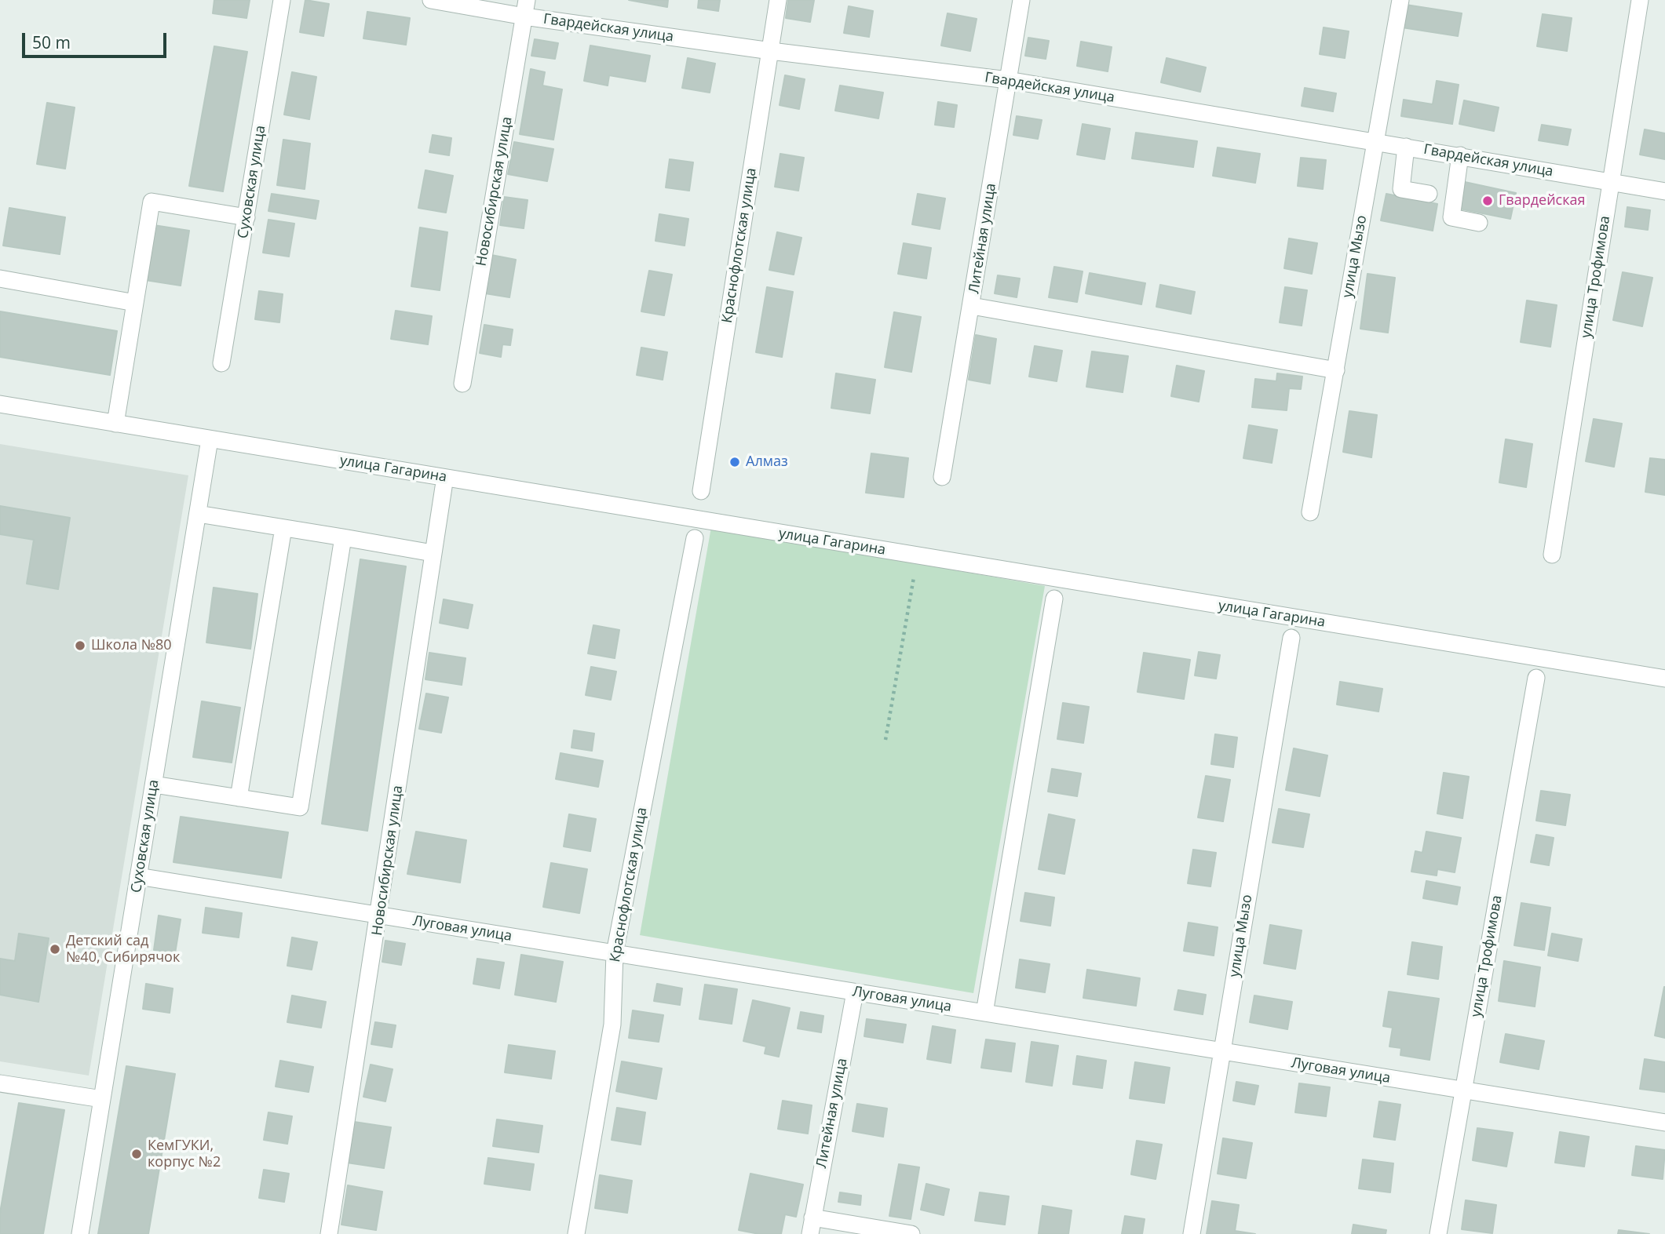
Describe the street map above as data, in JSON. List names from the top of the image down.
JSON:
{
  "streets": {
    "street": [
      "Гвардейская улица",
      "Суховская улица",
      "Новосибирская улица",
      "Литейная улица",
      "Краснофлотская улица",
      "улица Мызо",
      "улица Трофимова",
      "улица Гагарина",
      "Луговая улица"
    ]
  },
  "crossings": [
    ["Гвардейская улица", "Новосибирская улица"],
    ["Гвардейская улица", "Литейная улица"],
    ["Гвардейская улица", "Краснофлотская улица"],
    ["Гвардейская улица", "улица Мызо"],
    ["Гвардейская улица", "улица Трофимова"],
    ["Суховская улица", "улица Гагарина"],
    ["Суховская улица", "Луговая улица"],
    ["Новосибирская улица", "Луговая улица"],
    ["Литейная улица", "Луговая улица"],
    ["Краснофлотская улица", "Луговая улица"],
    ["улица Мызо", "Луговая улица"],
    ["улица Трофимова", "Луговая улица"]
  ],
  "places": [
    "Гвардейская",
    "Алмаз",
    "Школа №80",
    "Детский сад №40, Сибирячок",
    "КемГУКИ, корпус №2"
  ],
  "scale_bar": "50 m"
}
